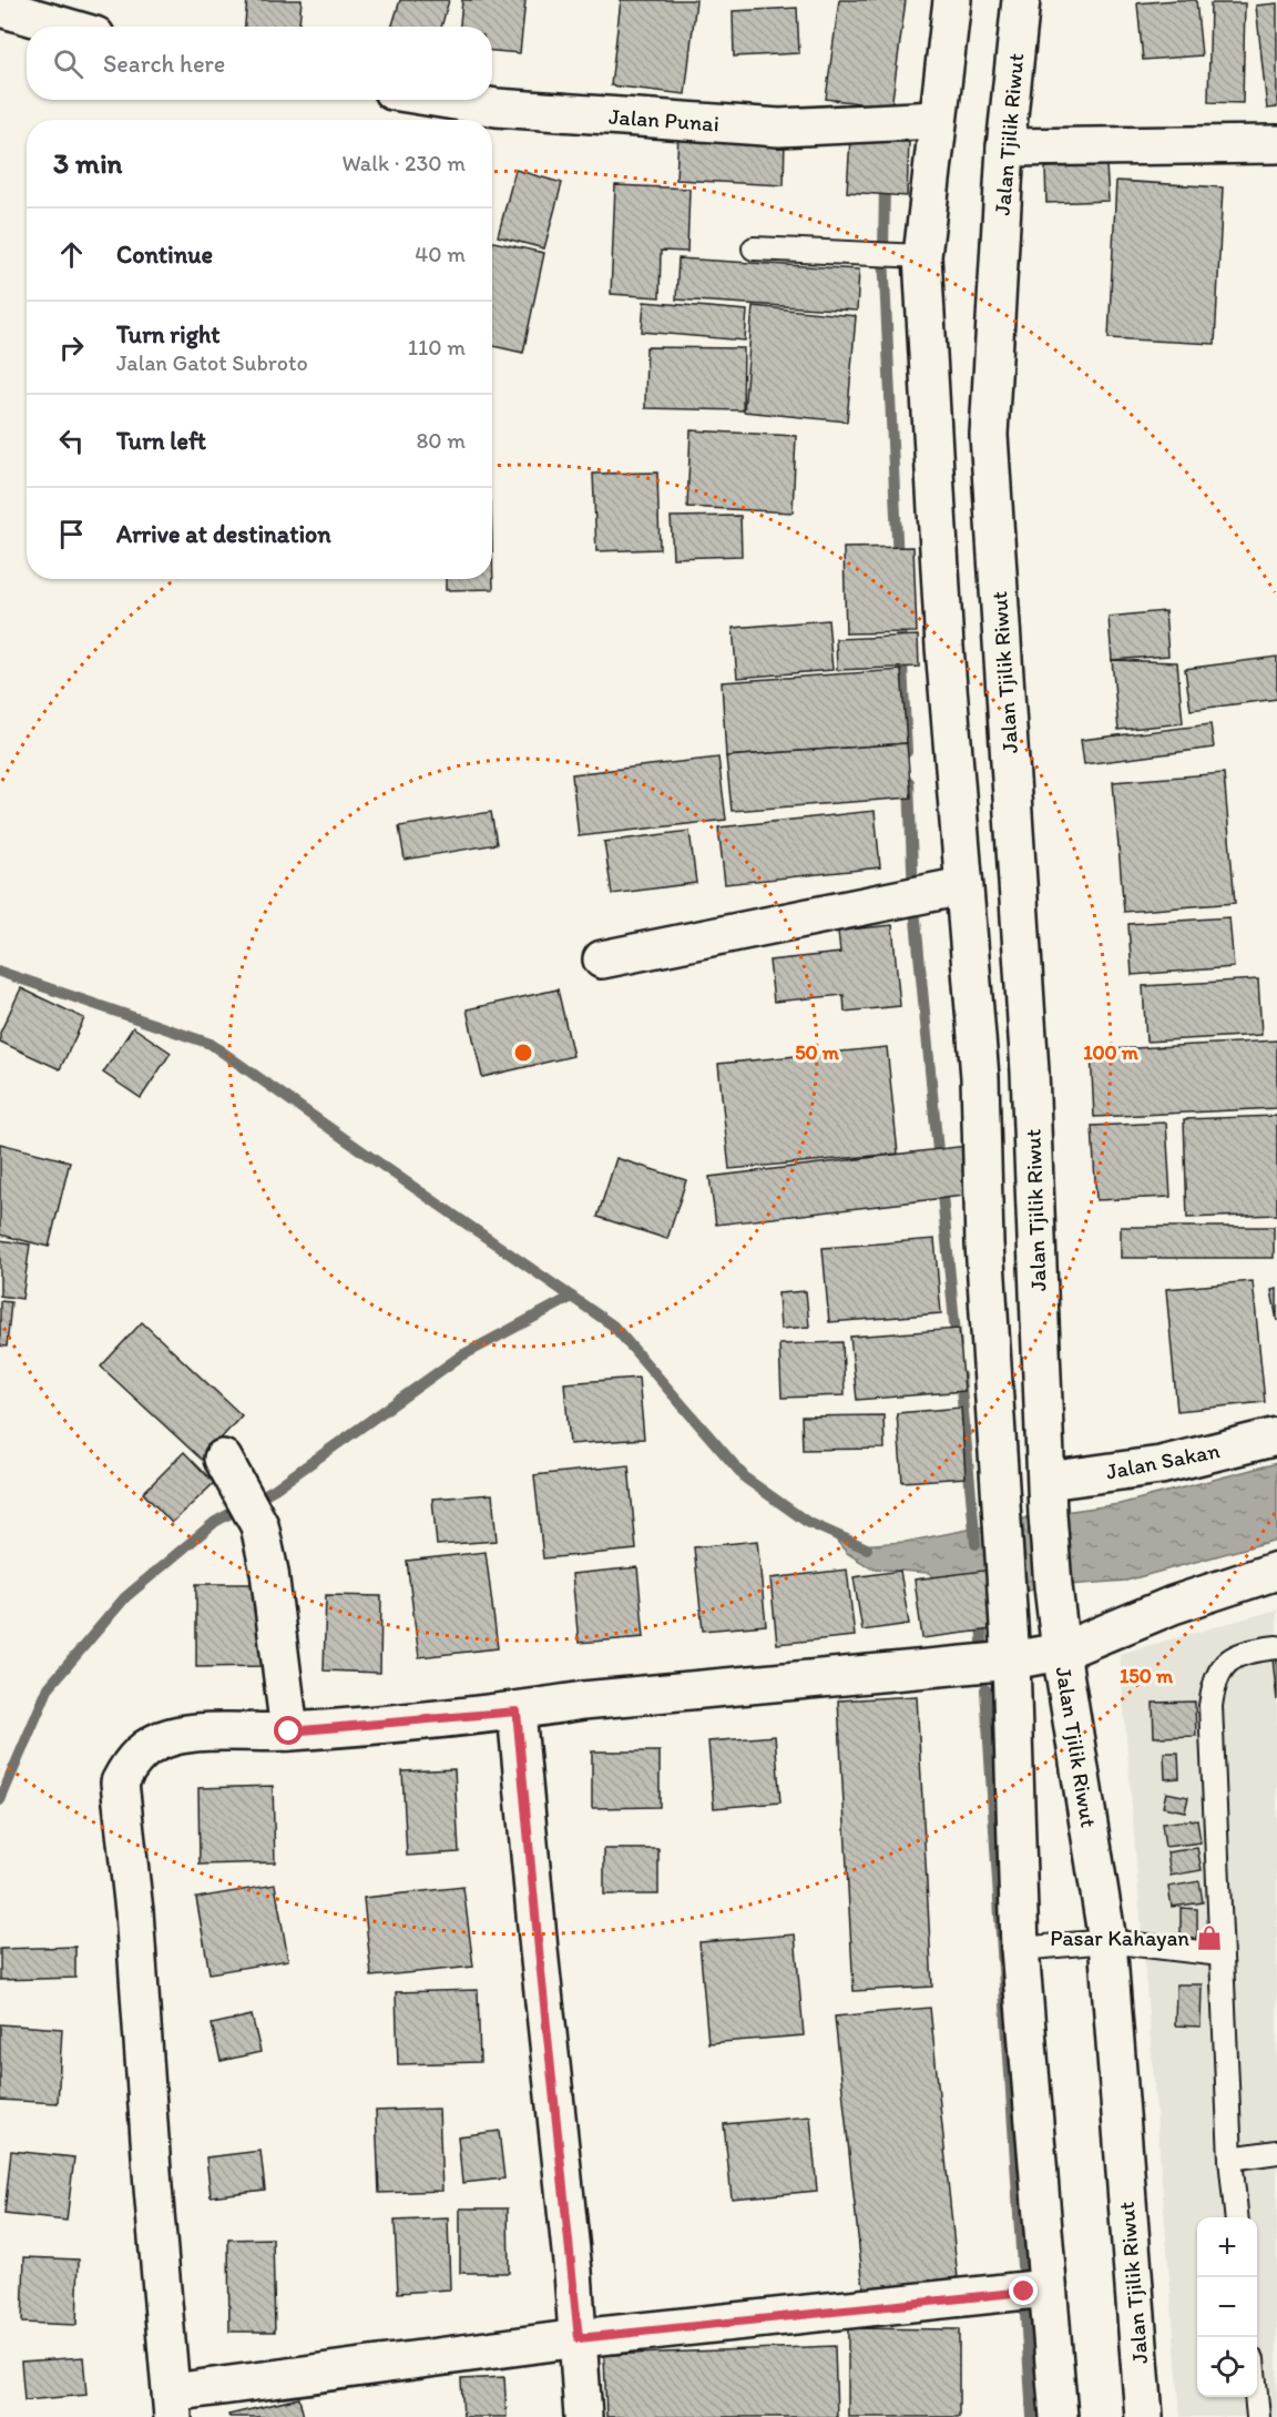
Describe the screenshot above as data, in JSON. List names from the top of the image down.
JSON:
{
  "streets": {
    "main road": ["Jalan Punai", "Jalan Tjilik Riwut", "Jalan Sakan"]
  },
  "crossings": [
    ["Jalan Tjilik Riwut", "Jalan Sakan"]
  ],
  "places": {
    "shop": ["Pasar Kahayan"]
  },
  "page": {
    "search": "Search here",
    "heading": ["3 min", "Walk · 230 m"],
    "list": [
      ["Continue", "40 m"],
      ["Turn right", "Jalan Gatot Subroto", "110 m"],
      ["Turn left", "80 m"],
      "Arrive at destination"
    ],
    "map_buttons": ["+", "−"]
  },
  "rings": ["50 m", "100 m", "150 m"]
}
